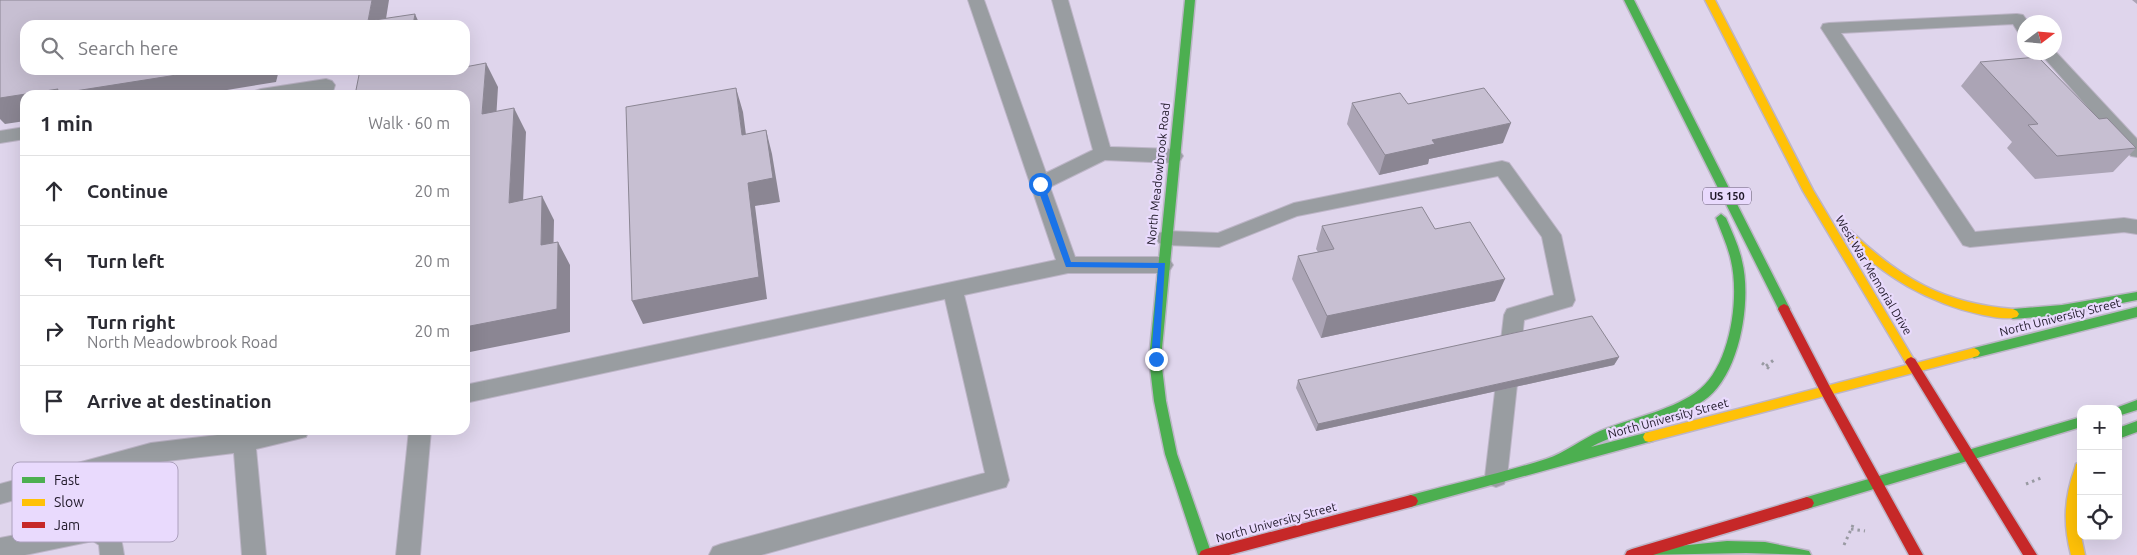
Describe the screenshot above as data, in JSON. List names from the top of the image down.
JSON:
{
  "streets": {
    "main road": [
      "North Meadowbrook Road",
      "US 150",
      "West War Memorial Drive",
      "North University Street"
    ]
  },
  "crossings": [
    ["North Meadowbrook Road", "North University Street"],
    ["US 150", "North University Street"],
    ["West War Memorial Drive", "North University Street"]
  ],
  "legend": ["Fast", "Slow", "Jam"],
  "north": "right",
  "page": {
    "search": "Search here",
    "heading": ["1 min", "Walk · 60 m"],
    "list": [
      ["Continue", "20 m"],
      ["Turn left", "20 m"],
      ["Turn right", "North Meadowbrook Road", "20 m"],
      "Arrive at destination"
    ],
    "map_buttons": ["+", "−"]
  }
}
